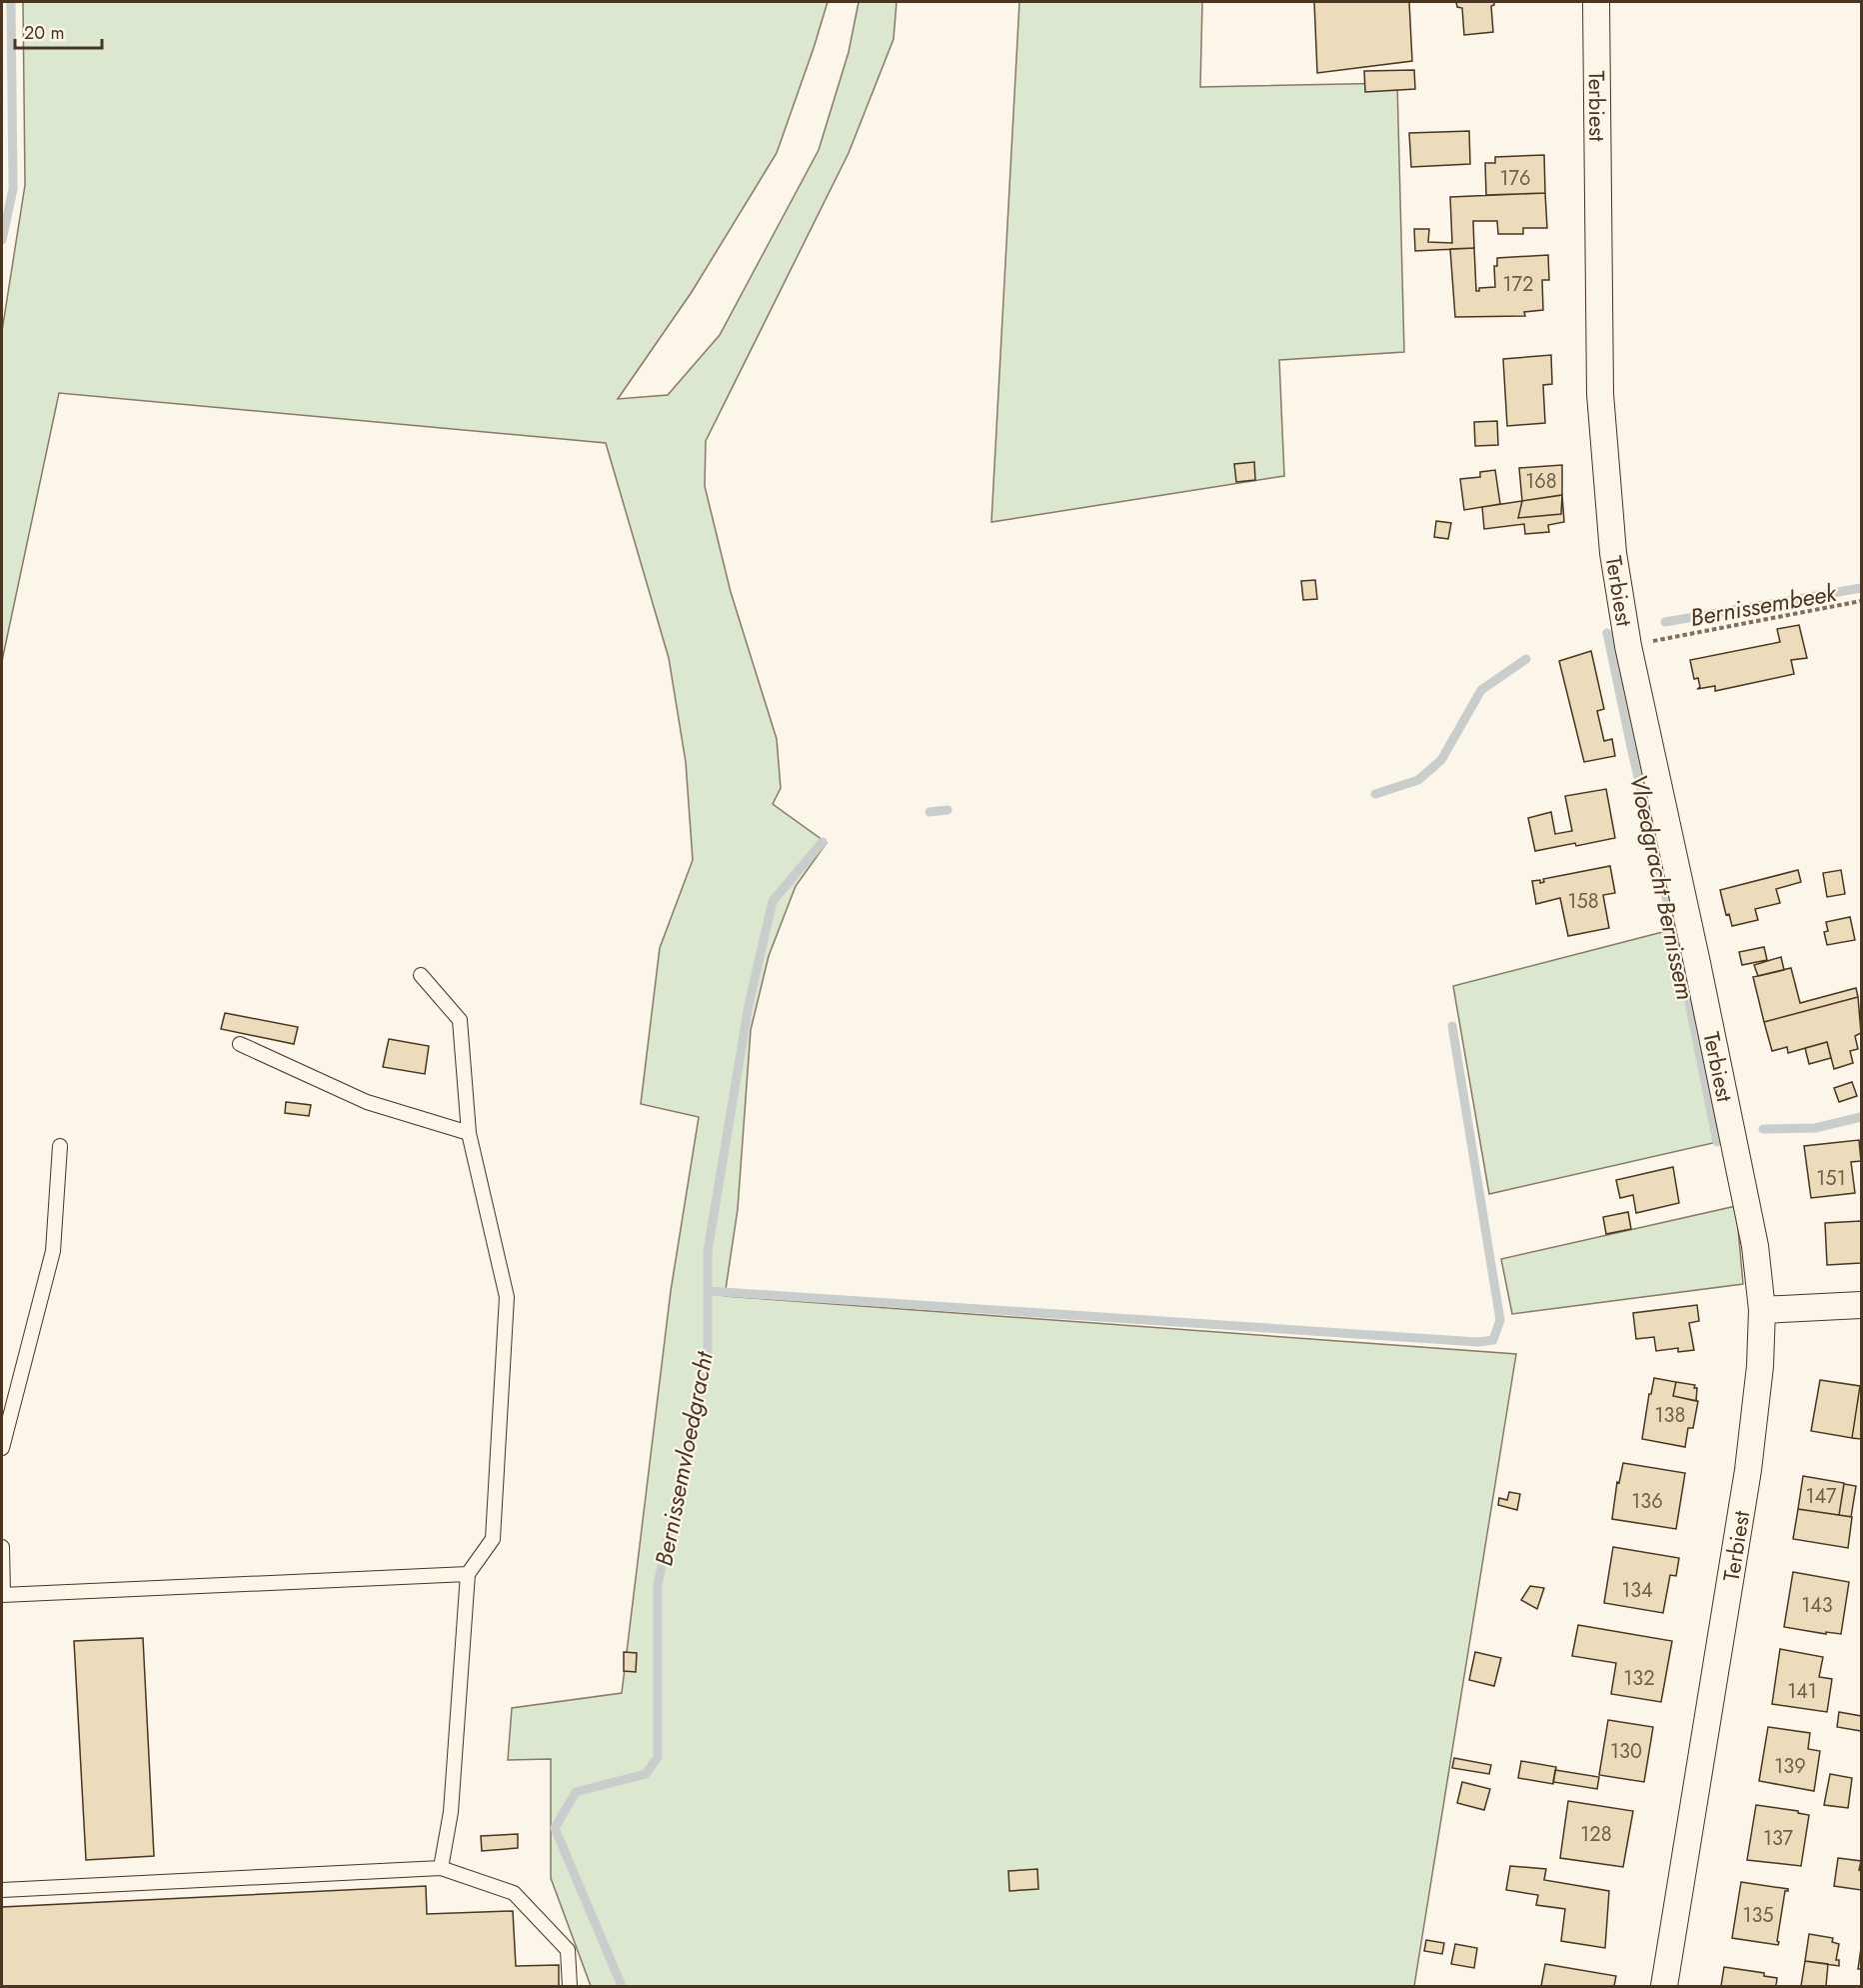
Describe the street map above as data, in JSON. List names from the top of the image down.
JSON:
{
  "streets": {
    "street": ["Terbiest"]
  },
  "water": ["Bernissembeek", "Vloedgracht Bernissem", "Bernissemvloedgracht"],
  "house_numbers": [
    "176",
    "172",
    "168",
    "158",
    "151",
    "138",
    "147",
    "136",
    "134",
    "143",
    "132",
    "141",
    "130",
    "139",
    "128",
    "137",
    "135"
  ],
  "scale_bar": "20 m"
}
